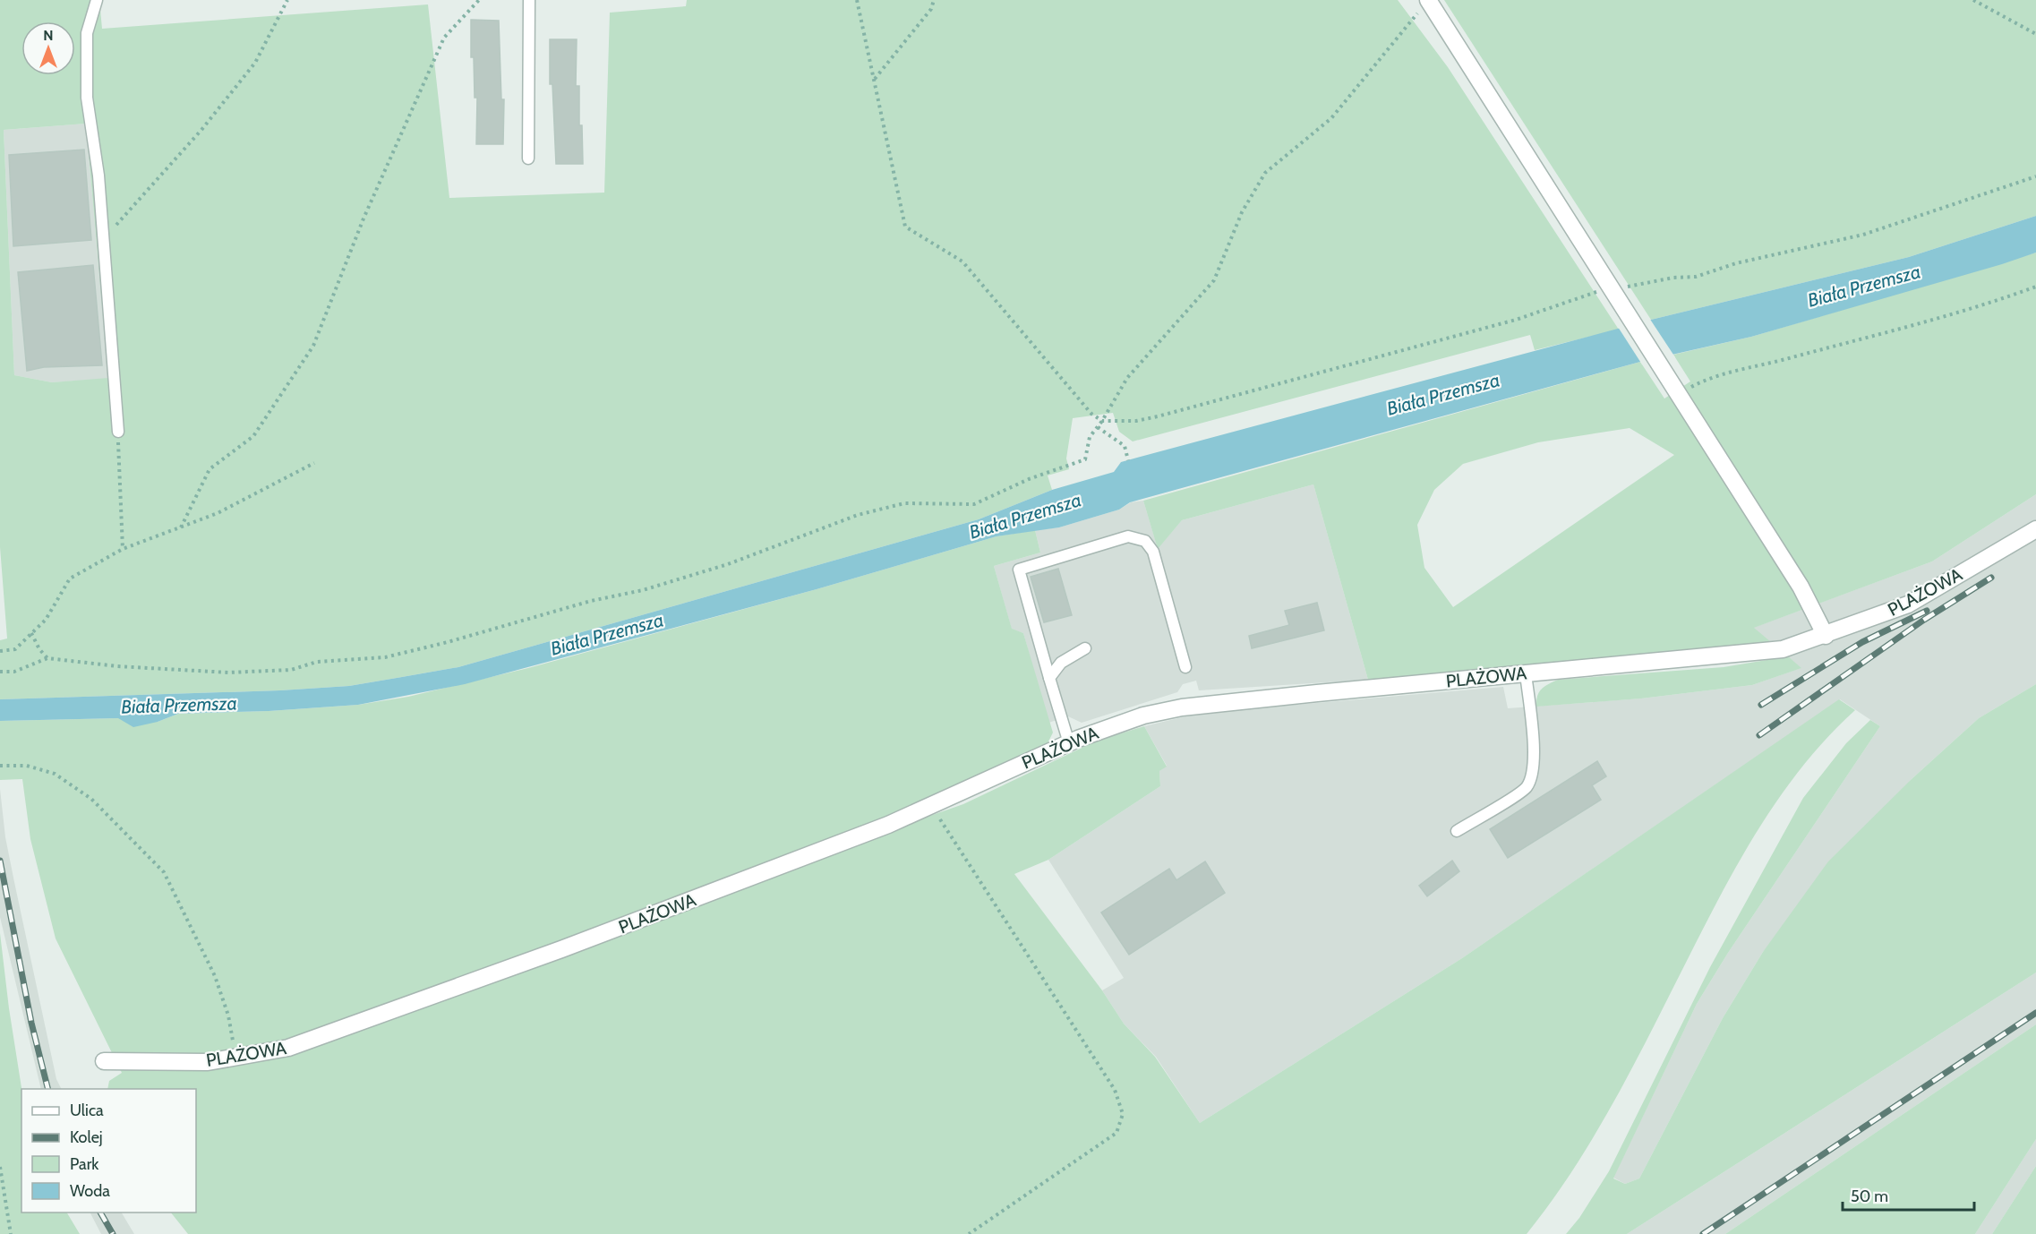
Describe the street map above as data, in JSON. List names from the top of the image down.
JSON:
{
  "streets": {
    "street": ["PLAŻOWA"]
  },
  "water": ["Biała Przemsza"],
  "legend": [
    "Ulica",
    "Kolej",
    "Park",
    "Woda"
  ],
  "scale_bar": "50 m",
  "north": "top"
}
